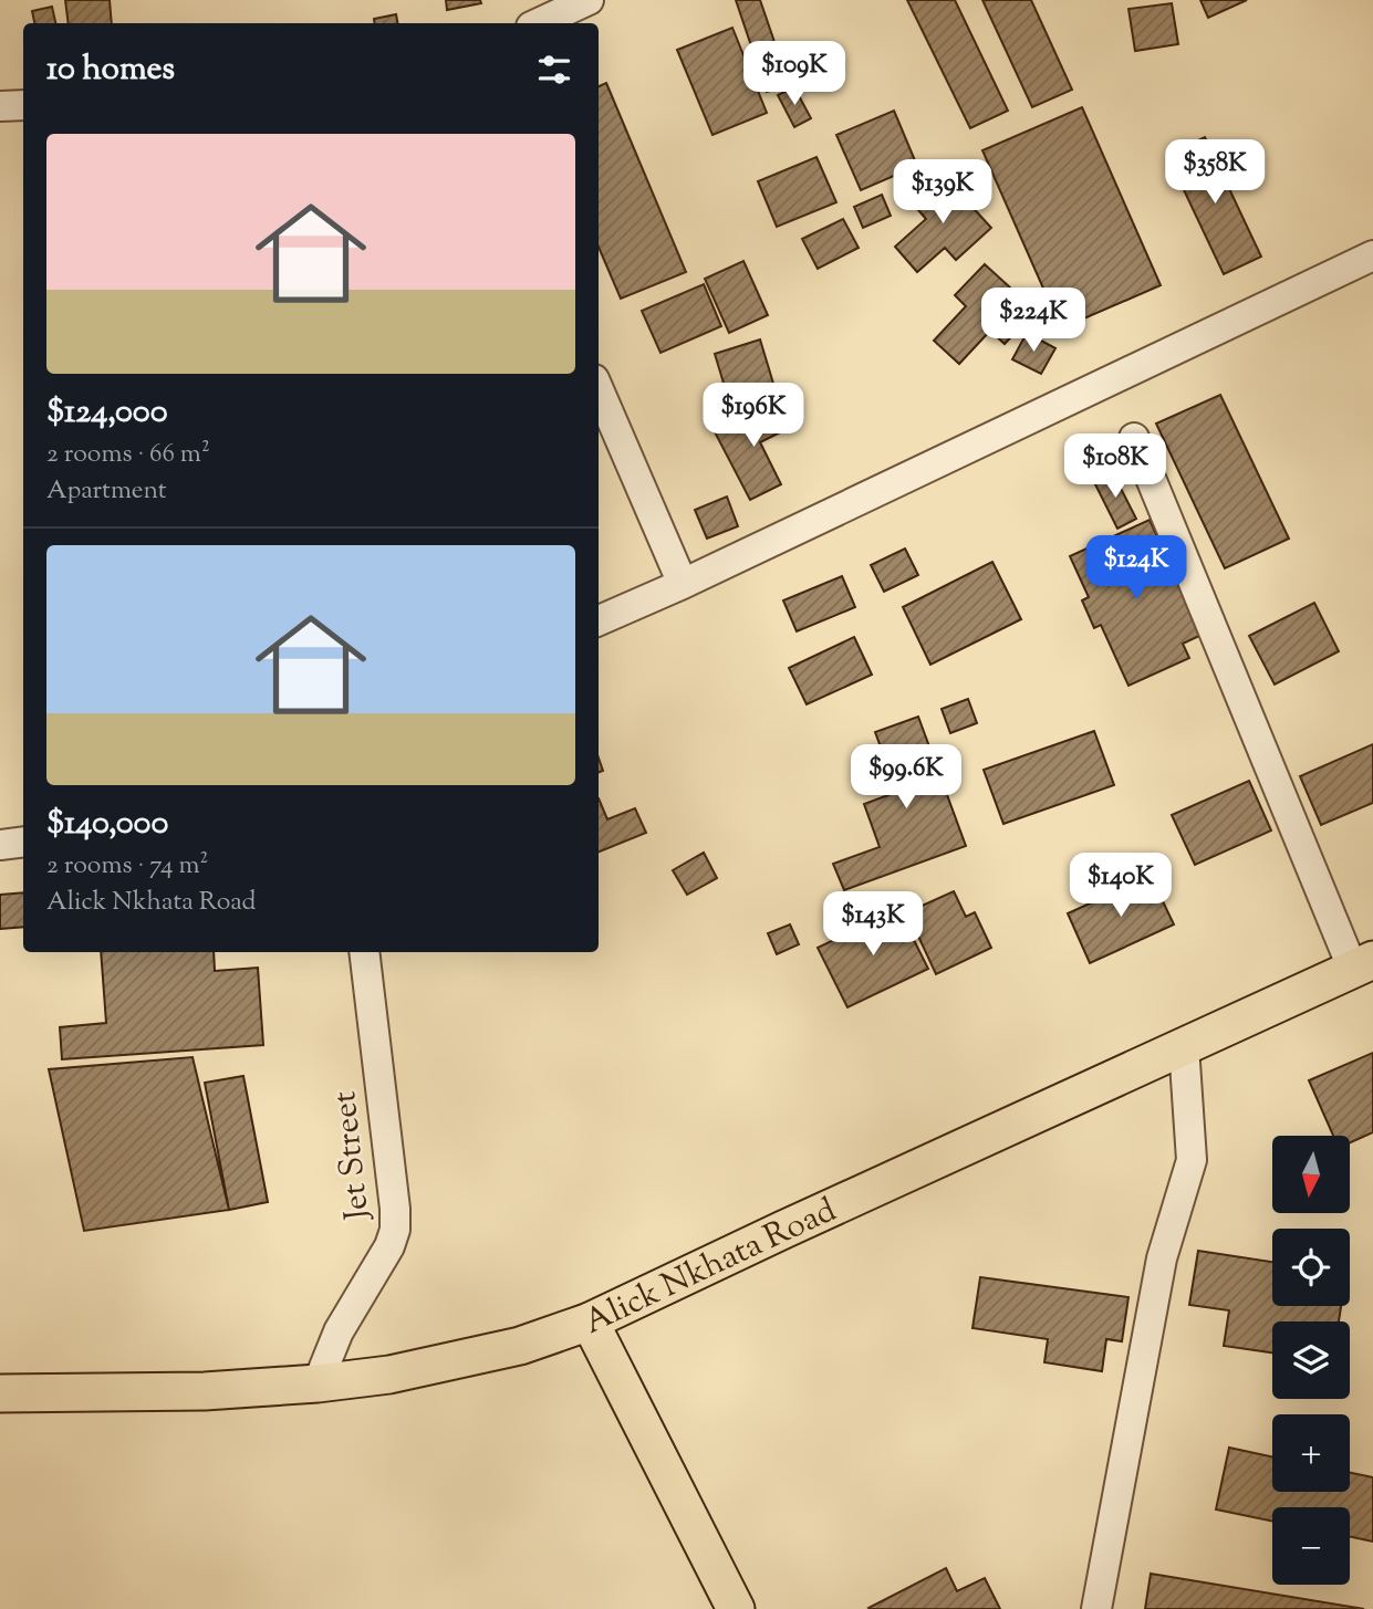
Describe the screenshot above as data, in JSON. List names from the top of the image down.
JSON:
{
  "streets": {
    "main road": ["Alick Nkhata Road"],
    "street": ["Jet Street"]
  },
  "crossings": [
    ["Jet Street", "Alick Nkhata Road"]
  ],
  "north": "bottom",
  "page": {
    "heading": "10 homes",
    "price": [
      "$109K",
      "$358K",
      "$139K",
      "$224K",
      "$196K",
      "$108K",
      "$124K",
      "$99.6K",
      "$140K",
      "$143K"
    ],
    "list": [
      {
        "name": "$124,000",
        "note": "2 rooms · 66 m² · Apartment"
      },
      {
        "name": "$140,000",
        "note": "2 rooms · 74 m² · Alick Nkhata Road"
      }
    ],
    "map_buttons": ["+", "−"]
  }
}
